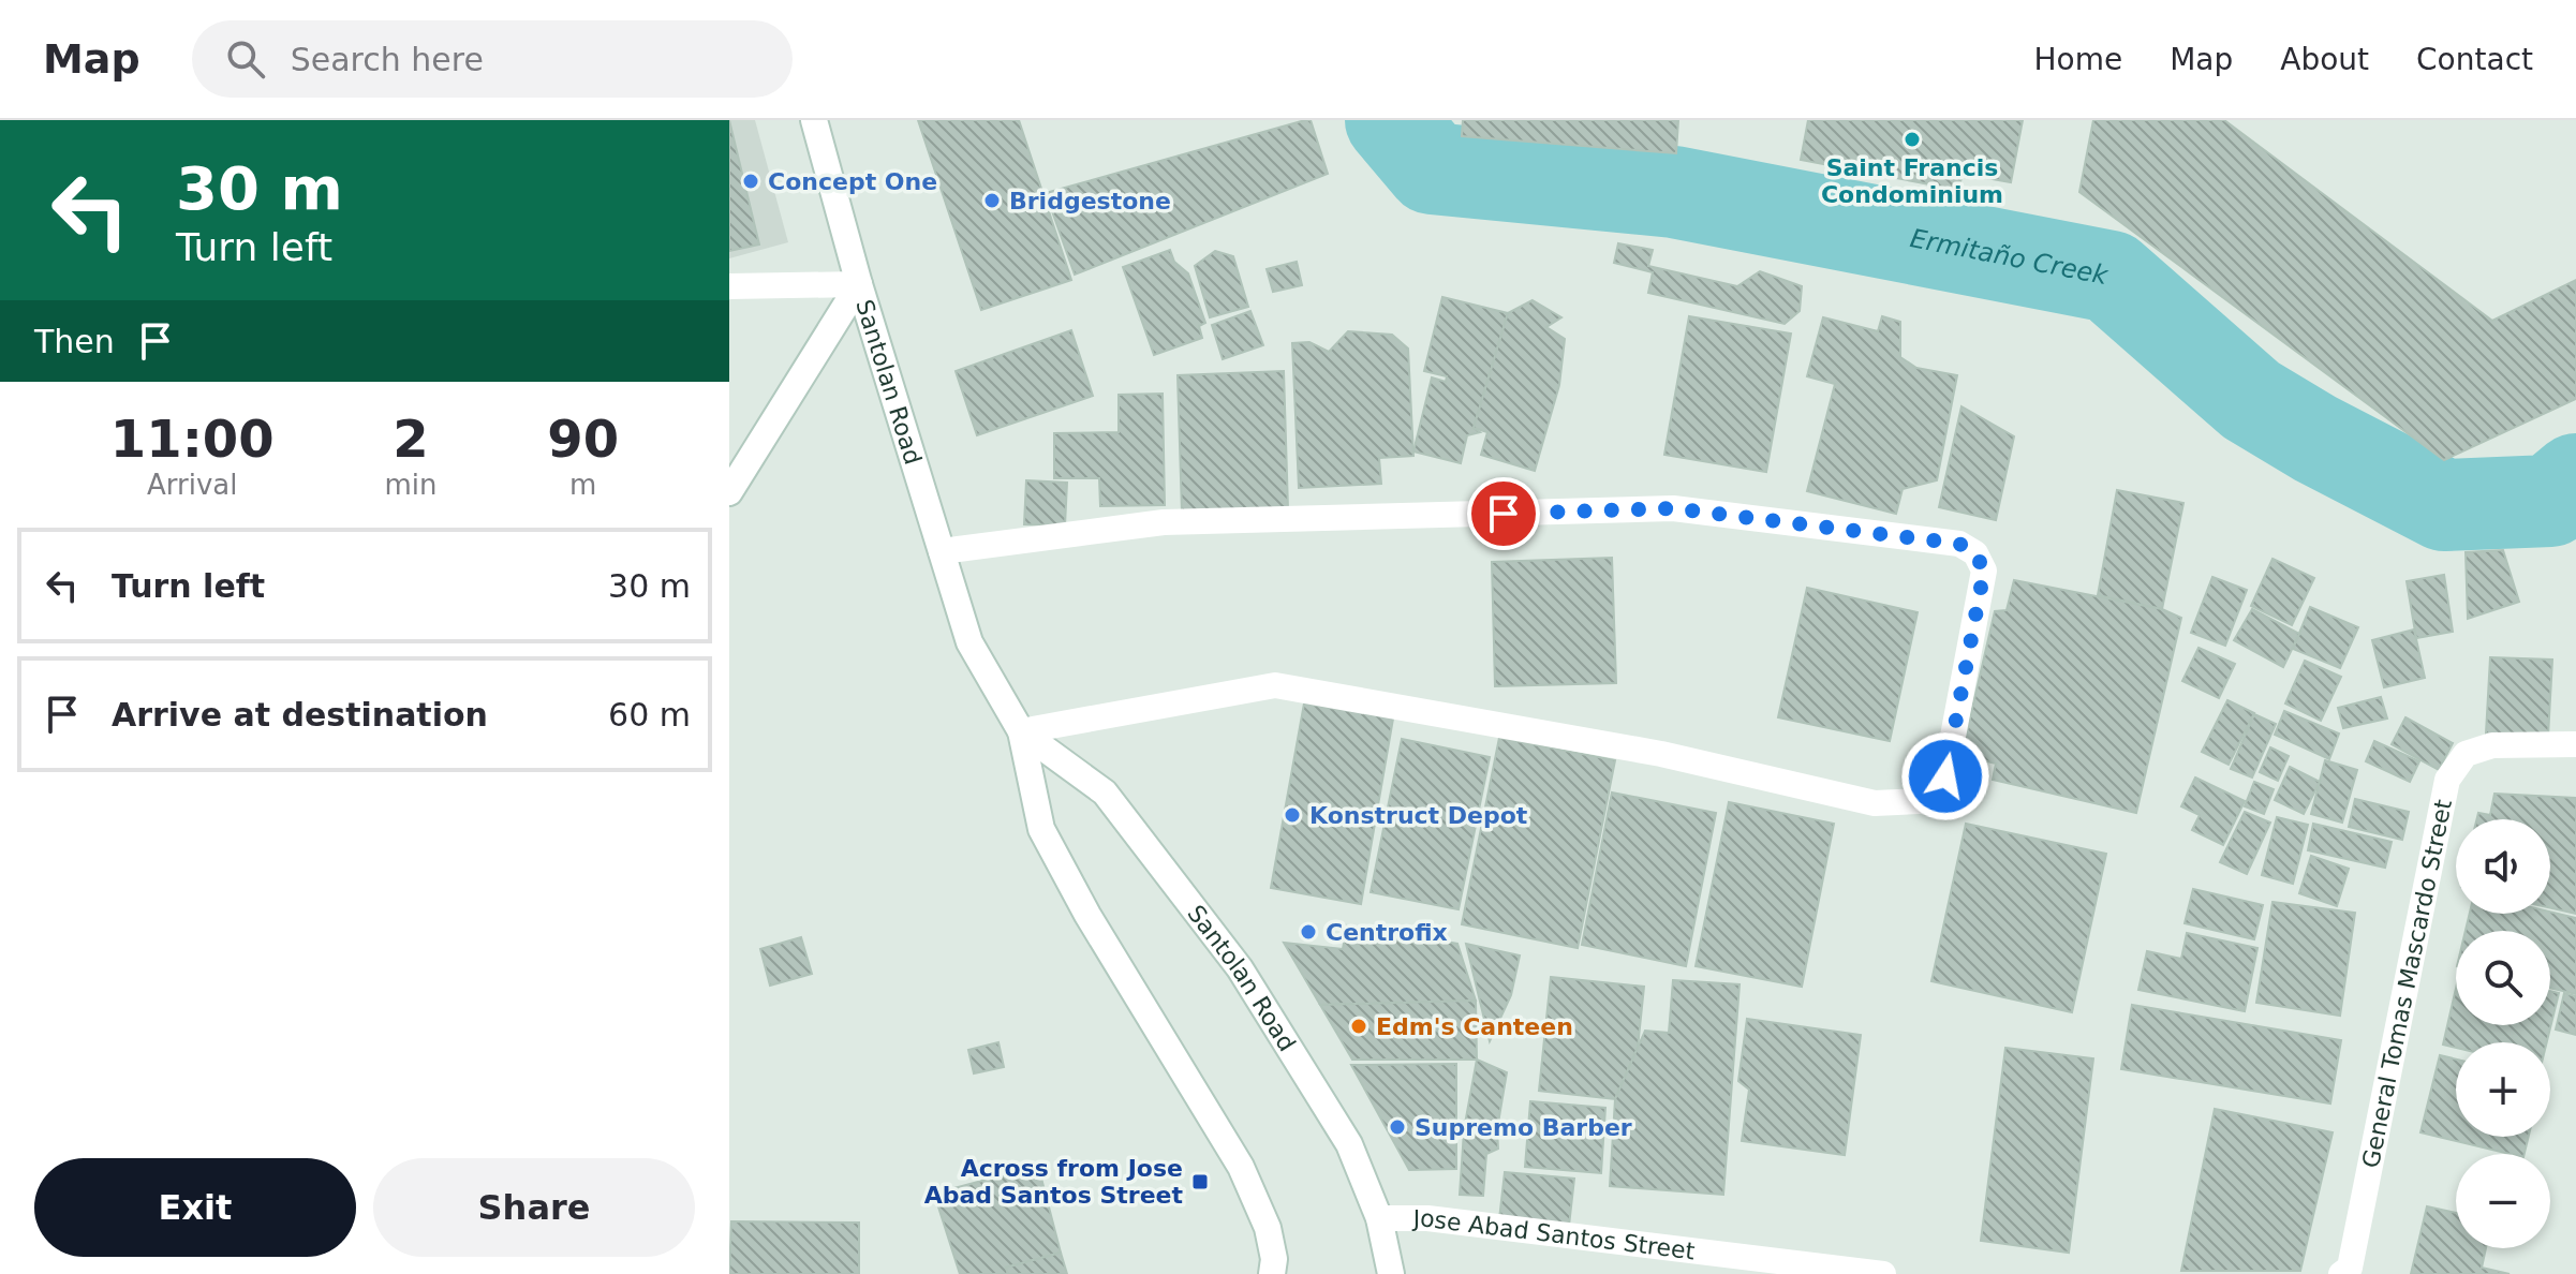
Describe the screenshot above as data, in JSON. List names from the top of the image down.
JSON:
{
  "streets": {
    "main road": ["Santolan Road", "General Tomas Mascardo Street", "Jose Abad Santos Street"]
  },
  "crossings": [
    ["Santolan Road", "Jose Abad Santos Street"]
  ],
  "water": ["Ermitaño Creek"],
  "places": {
    "other": [
      "Saint Francis Condominium",
      "Concept One",
      "Bridgestone",
      "Konstruct Depot",
      "Centrofix",
      "Edm's Canteen",
      "Supremo Barber"
    ],
    "transit": ["Across from Jose Abad Santos Street"]
  },
  "page": {
    "header": "Map",
    "search": "Search here",
    "nav": [
      "Home",
      "Map",
      "About",
      "Contact"
    ],
    "turn": ["30 m", "Turn left"],
    "then": "Then",
    "eta": [
      "11:00",
      "Arrival",
      "2",
      "min",
      "90",
      "m"
    ],
    "list": [
      {
        "name": "Turn left",
        "value": "30 m"
      },
      {
        "name": "Arrive at destination",
        "value": "60 m"
      }
    ],
    "map_buttons": ["+", "−"],
    "buttons": ["Exit", "Share"]
  }
}
